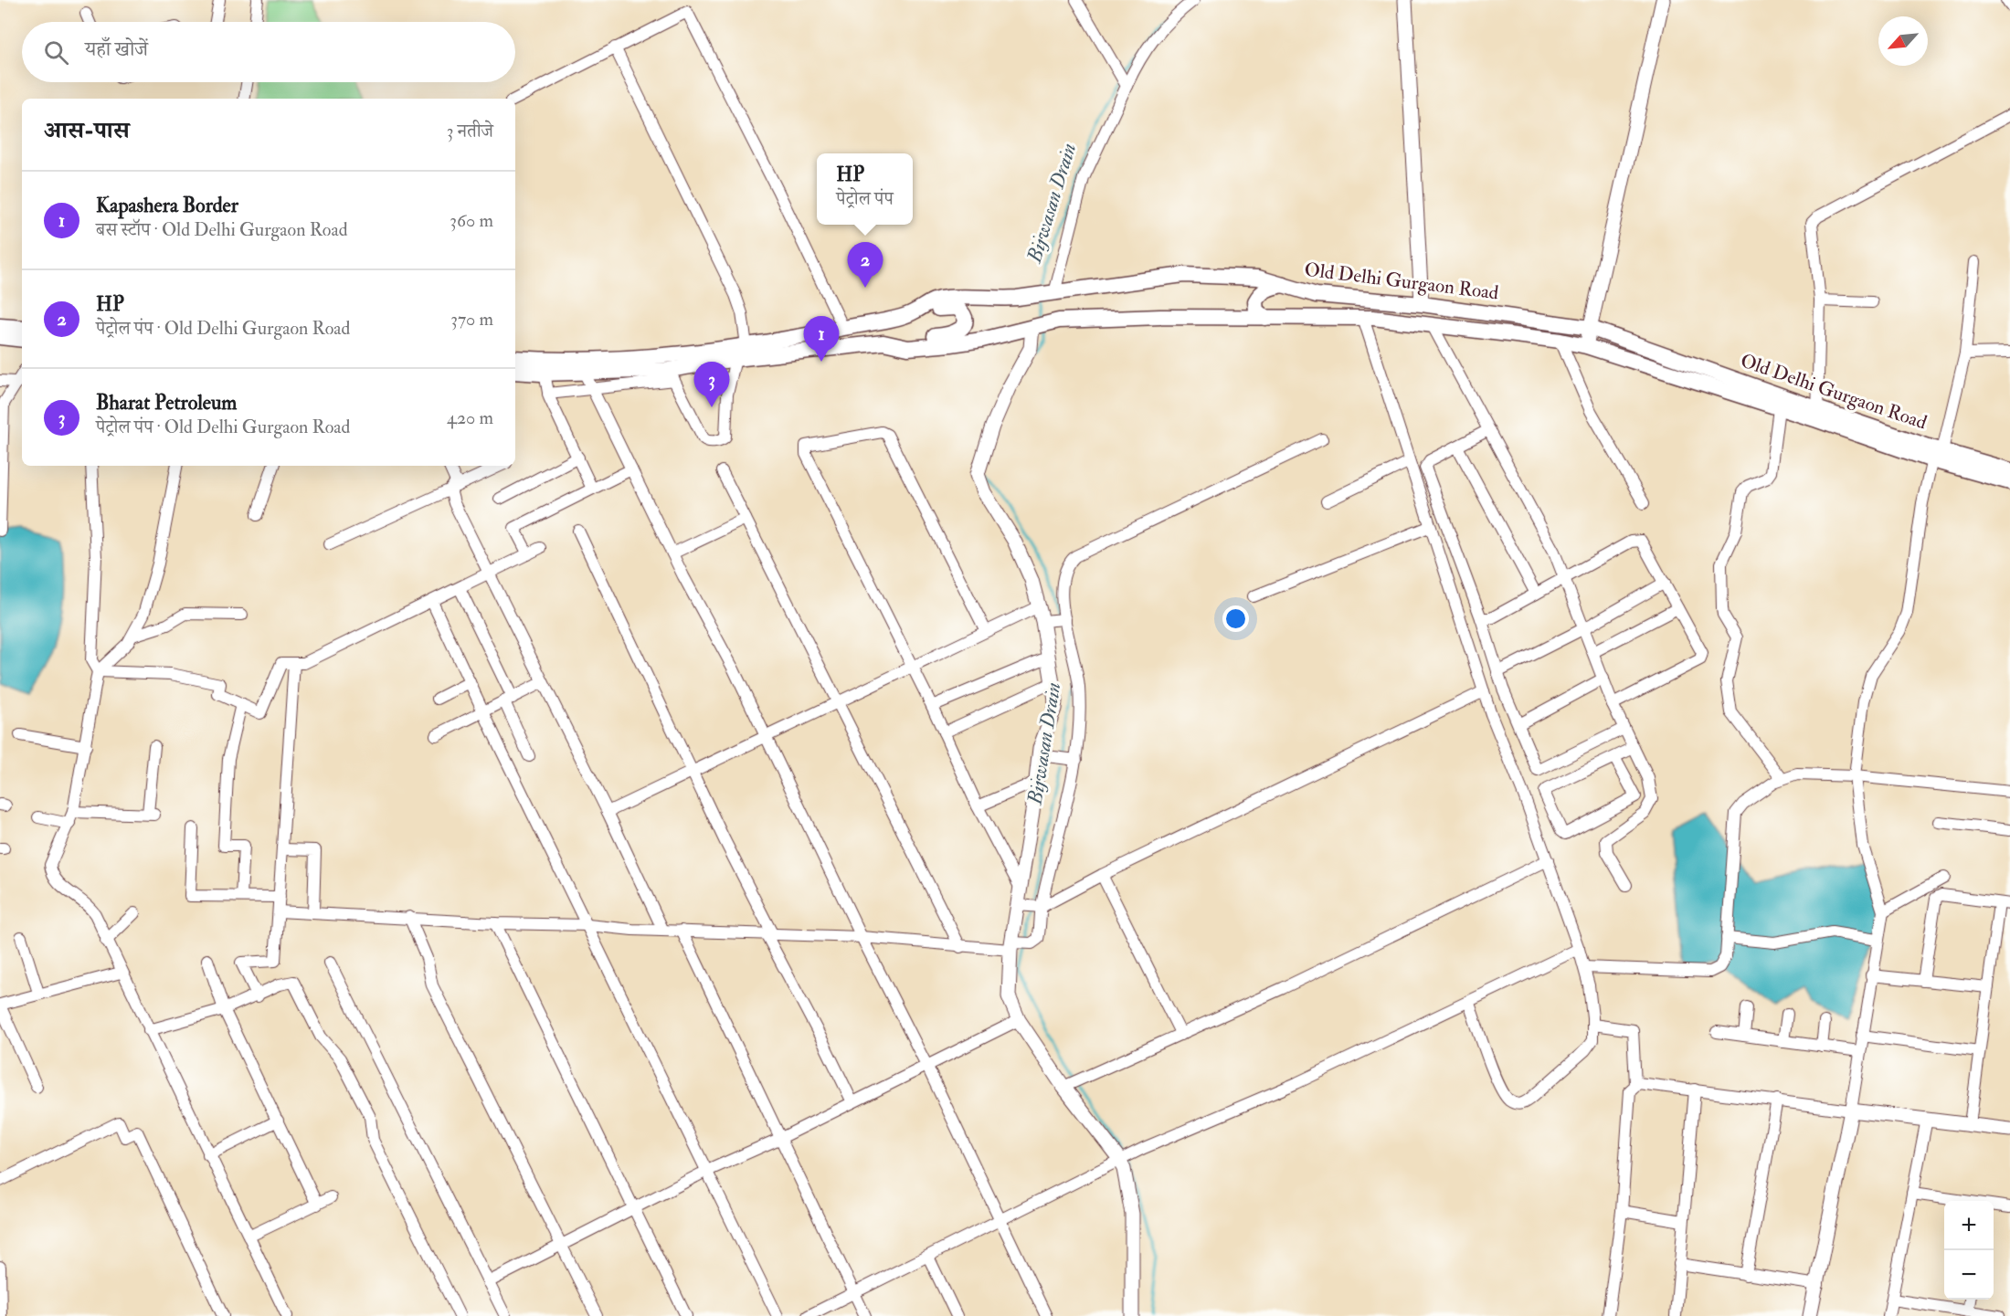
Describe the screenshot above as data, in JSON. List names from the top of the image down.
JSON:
{
  "streets": {
    "main road": ["Old Delhi Gurgaon Road"]
  },
  "water": ["Bijwasan Drain"],
  "north": "bottom left",
  "page": {
    "search": "यहाँ खोजें",
    "heading": ["आस-पास", "3 नतीजे"],
    "popup": ["HP", "पेट्रोल पंप"],
    "list": [
      {
        "mark": "1",
        "name": "Kapashera Border",
        "note": "बस स्टॉप · Old Delhi Gurgaon Road",
        "value": "360 m"
      },
      {
        "mark": "2",
        "name": "HP",
        "note": "पेट्रोल पंप · Old Delhi Gurgaon Road",
        "value": "370 m"
      },
      {
        "mark": "3",
        "name": "Bharat Petroleum",
        "note": "पेट्रोल पंप · Old Delhi Gurgaon Road",
        "value": "420 m"
      }
    ],
    "pins": ["2", "1", "3"],
    "map_buttons": ["+", "−"]
  }
}
